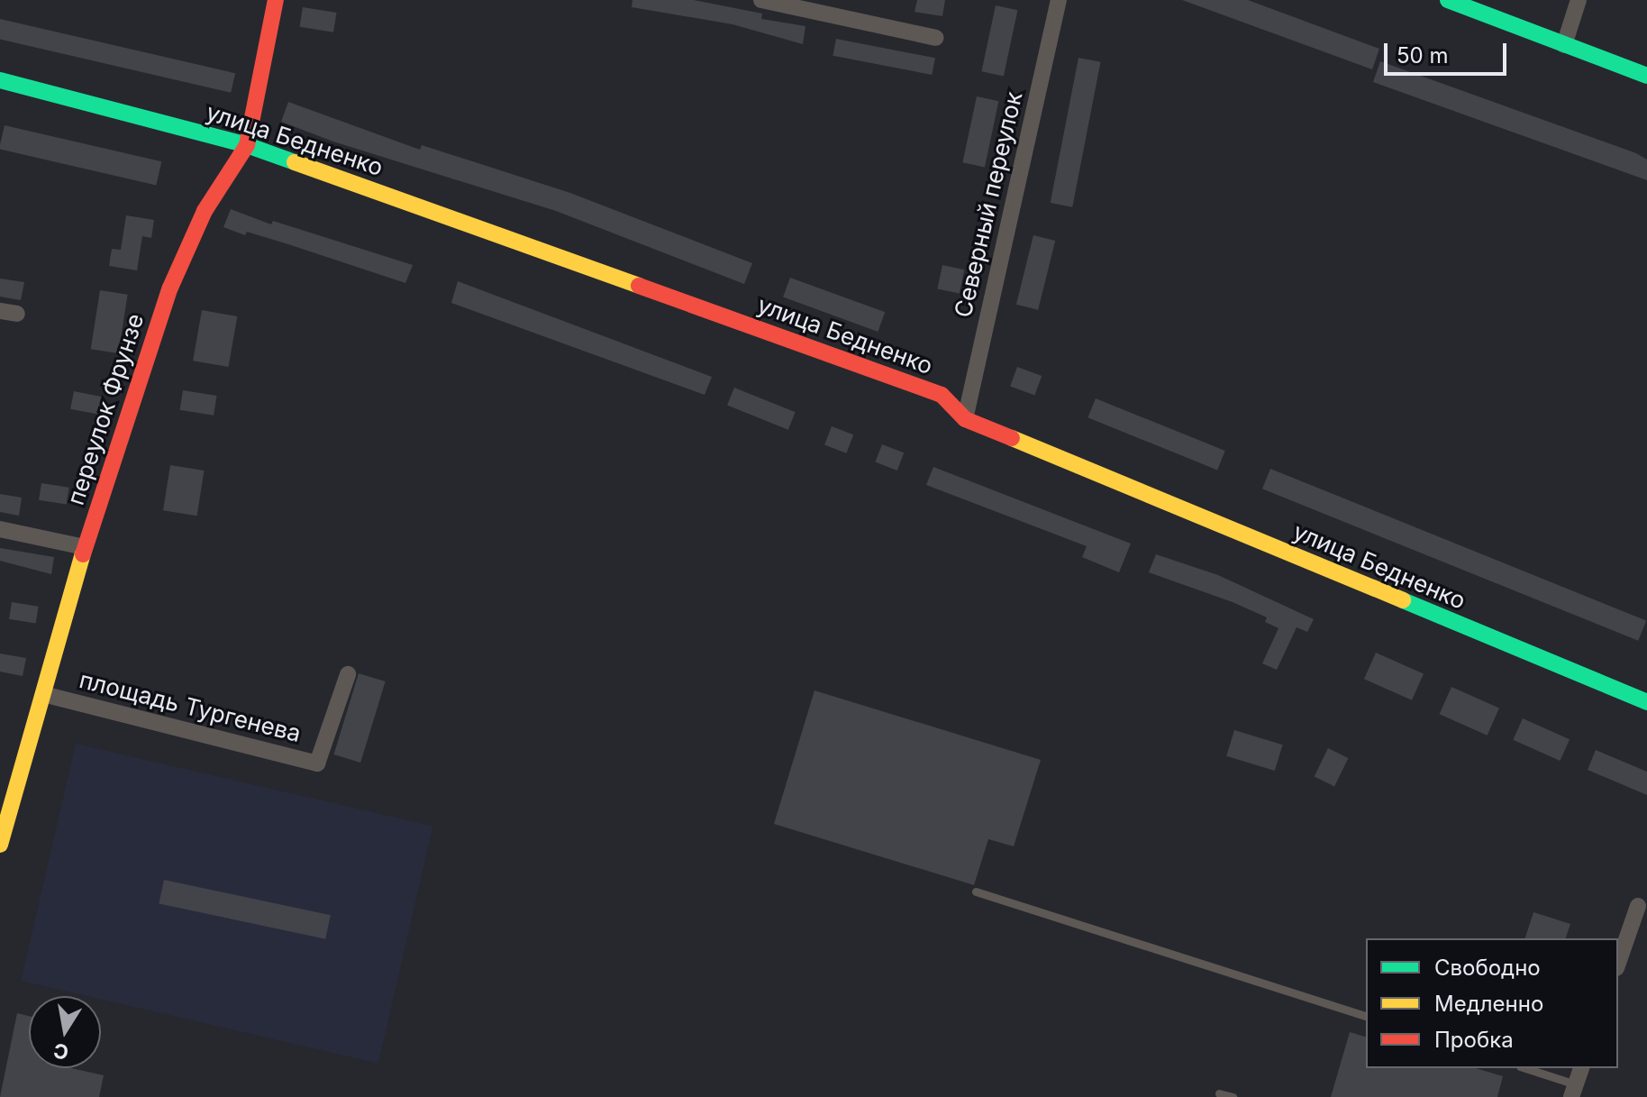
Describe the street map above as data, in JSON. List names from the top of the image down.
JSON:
{
  "streets": {
    "street": [
      "улица Бедненко",
      "Северный переулок",
      "переулок Фрунзе",
      "площадь Тургенева"
    ]
  },
  "crossings": [
    ["улица Бедненко", "Северный переулок"],
    ["улица Бедненко", "переулок Фрунзе"],
    ["переулок Фрунзе", "площадь Тургенева"]
  ],
  "legend": ["Свободно", "Медленно", "Пробка"],
  "scale_bar": "50 m",
  "north": "bottom"
}
